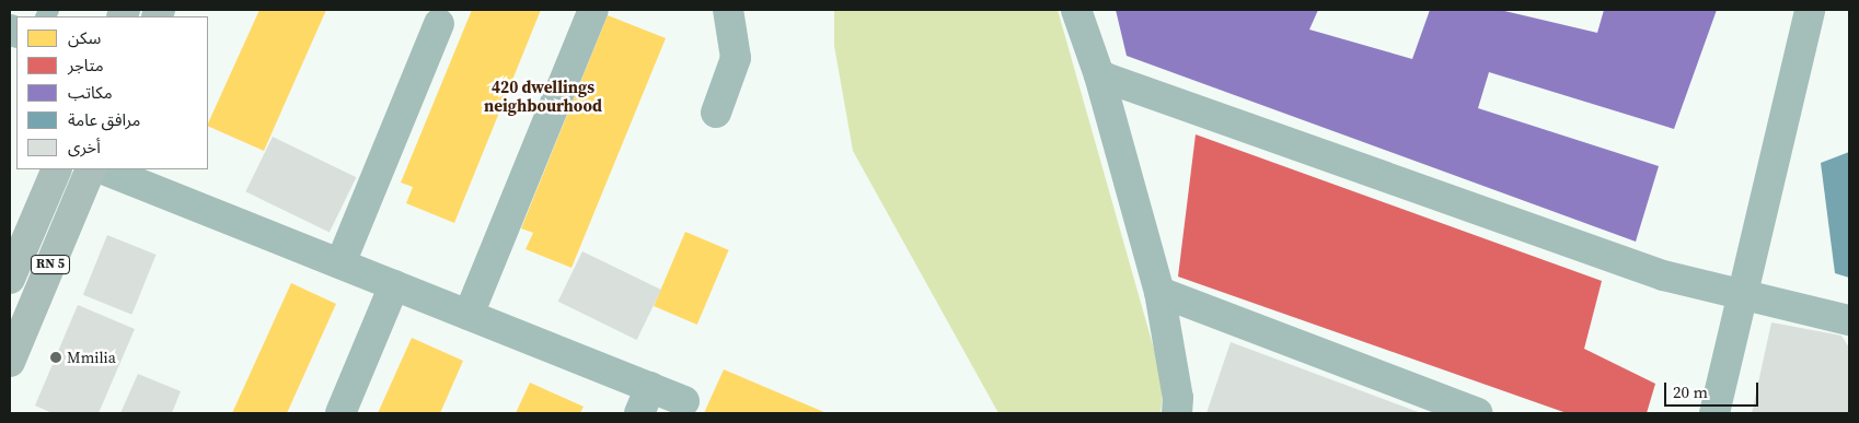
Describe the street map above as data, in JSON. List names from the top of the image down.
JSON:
{
  "streets": {
    "highway": ["RN 5"]
  },
  "districts": ["420 dwellings neighbourhood"],
  "places": ["Mmilia"],
  "legend": [
    "سكن",
    "متاجر",
    "مكاتب",
    "مرافق عامة",
    "أخرى"
  ],
  "scale_bar": "20 m"
}
